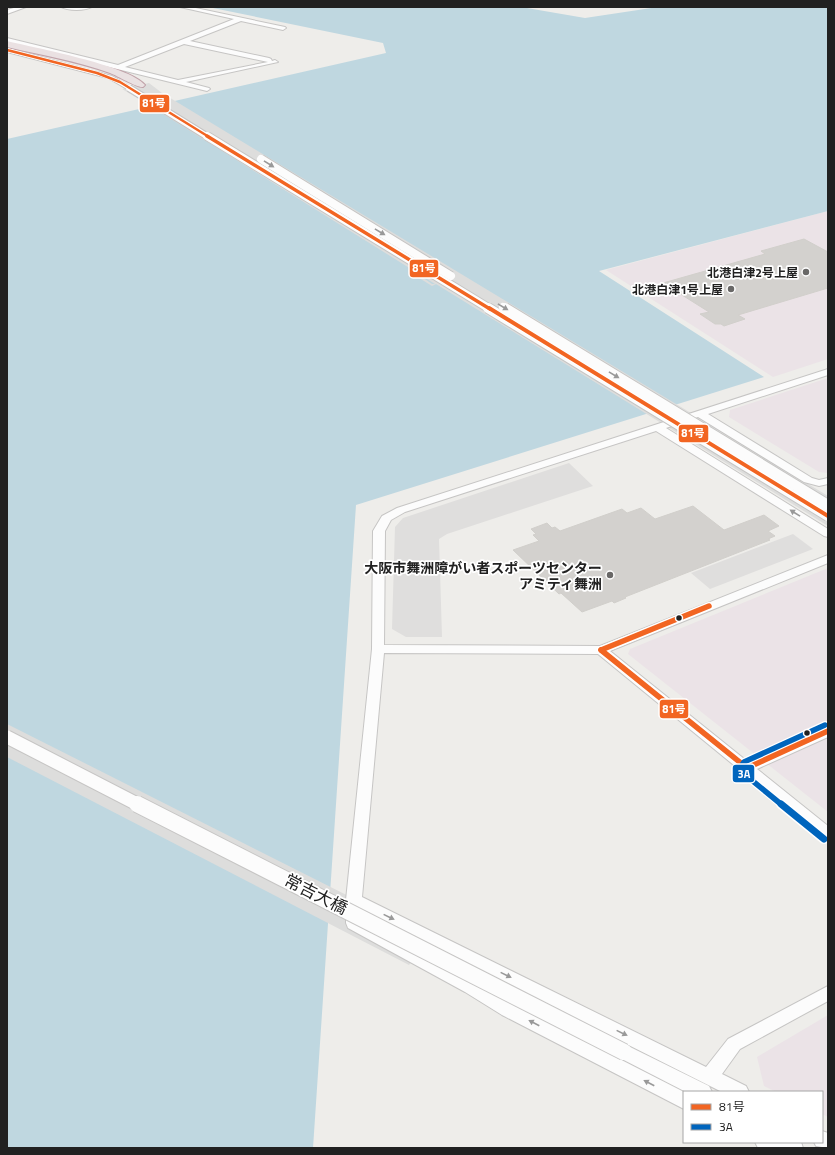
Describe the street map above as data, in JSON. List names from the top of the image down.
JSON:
{
  "streets": {
    "street": ["常吉大橋"]
  },
  "places": ["北港白津2号上屋", "北港白津1号上屋", "大阪市舞洲障がい者スポーツセンター アミティ舞洲"],
  "lines": ["transit line 81号", "transit line 3A"],
  "legend": ["81号", "3A"]
}
